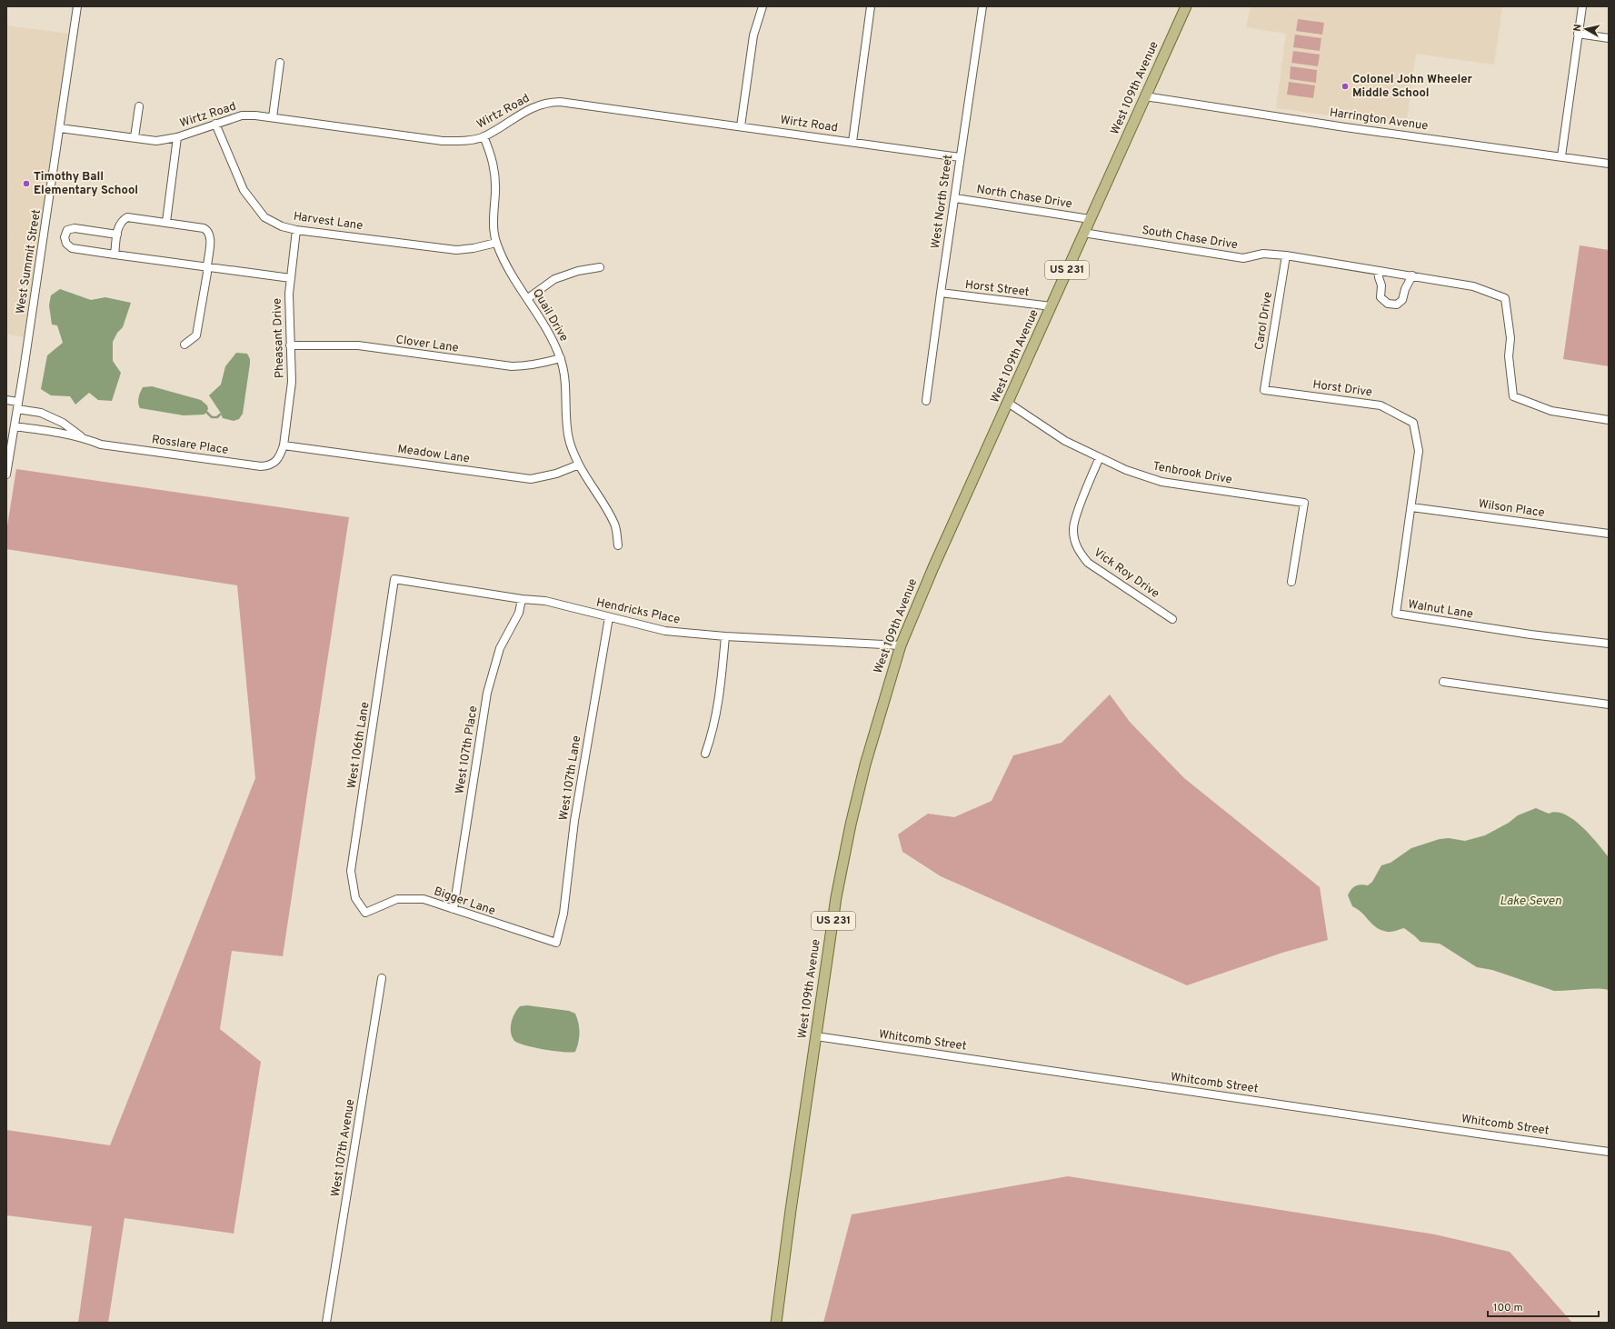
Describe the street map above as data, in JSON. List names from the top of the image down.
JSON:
{
  "streets": {
    "main road": ["West 109th Avenue", "US 231"],
    "street": [
      "Wirtz Road",
      "Harrington Avenue",
      "North Chase Drive",
      "West North Street",
      "Harvest Lane",
      "South Chase Drive",
      "West Summit Street",
      "Horst Street",
      "Quail Drive",
      "Carol Drive",
      "Pheasant Drive",
      "Clover Lane",
      "Horst Drive",
      "Rosslare Place",
      "Meadow Lane",
      "Tenbrook Drive",
      "Wilson Place",
      "Vick Roy Drive",
      "Walnut Lane",
      "Hendricks Place",
      "West 106th Lane",
      "West 107th Place",
      "West 107th Lane",
      "Bigger Lane",
      "Whitcomb Street",
      "West 107th Avenue"
    ]
  },
  "crossings": [
    ["West 109th Avenue", "Harrington Avenue"],
    ["West 109th Avenue", "North Chase Drive"],
    ["West 109th Avenue", "South Chase Drive"],
    ["West 109th Avenue", "Horst Street"],
    ["West 109th Avenue", "Tenbrook Drive"],
    ["West 109th Avenue", "Hendricks Place"],
    ["West 109th Avenue", "Whitcomb Street"],
    ["Wirtz Road", "West North Street"],
    ["Wirtz Road", "Harvest Lane"],
    ["Wirtz Road", "West Summit Street"],
    ["Wirtz Road", "Quail Drive"],
    ["North Chase Drive", "West North Street"],
    ["West North Street", "Horst Street"],
    ["Harvest Lane", "Quail Drive"],
    ["Harvest Lane", "Pheasant Drive"],
    ["South Chase Drive", "Carol Drive"],
    ["West Summit Street", "Rosslare Place"],
    ["Quail Drive", "Clover Lane"],
    ["Quail Drive", "Meadow Lane"],
    ["Carol Drive", "Horst Drive"],
    ["Pheasant Drive", "Clover Lane"],
    ["Pheasant Drive", "Rosslare Place"],
    ["Pheasant Drive", "Meadow Lane"],
    ["Horst Drive", "Walnut Lane"],
    ["Rosslare Place", "Meadow Lane"],
    ["Tenbrook Drive", "Vick Roy Drive"],
    ["Wilson Place", "Walnut Lane"],
    ["Hendricks Place", "West 106th Lane"],
    ["Hendricks Place", "West 107th Place"],
    ["Hendricks Place", "West 107th Lane"],
    ["West 106th Lane", "Bigger Lane"],
    ["West 107th Place", "Bigger Lane"],
    ["West 107th Lane", "Bigger Lane"]
  ],
  "water": ["Lake Seven"],
  "places": ["Colonel John Wheeler Middle School", "Timothy Ball Elementary School"],
  "scale_bar": "100 m",
  "north": "left"
}
